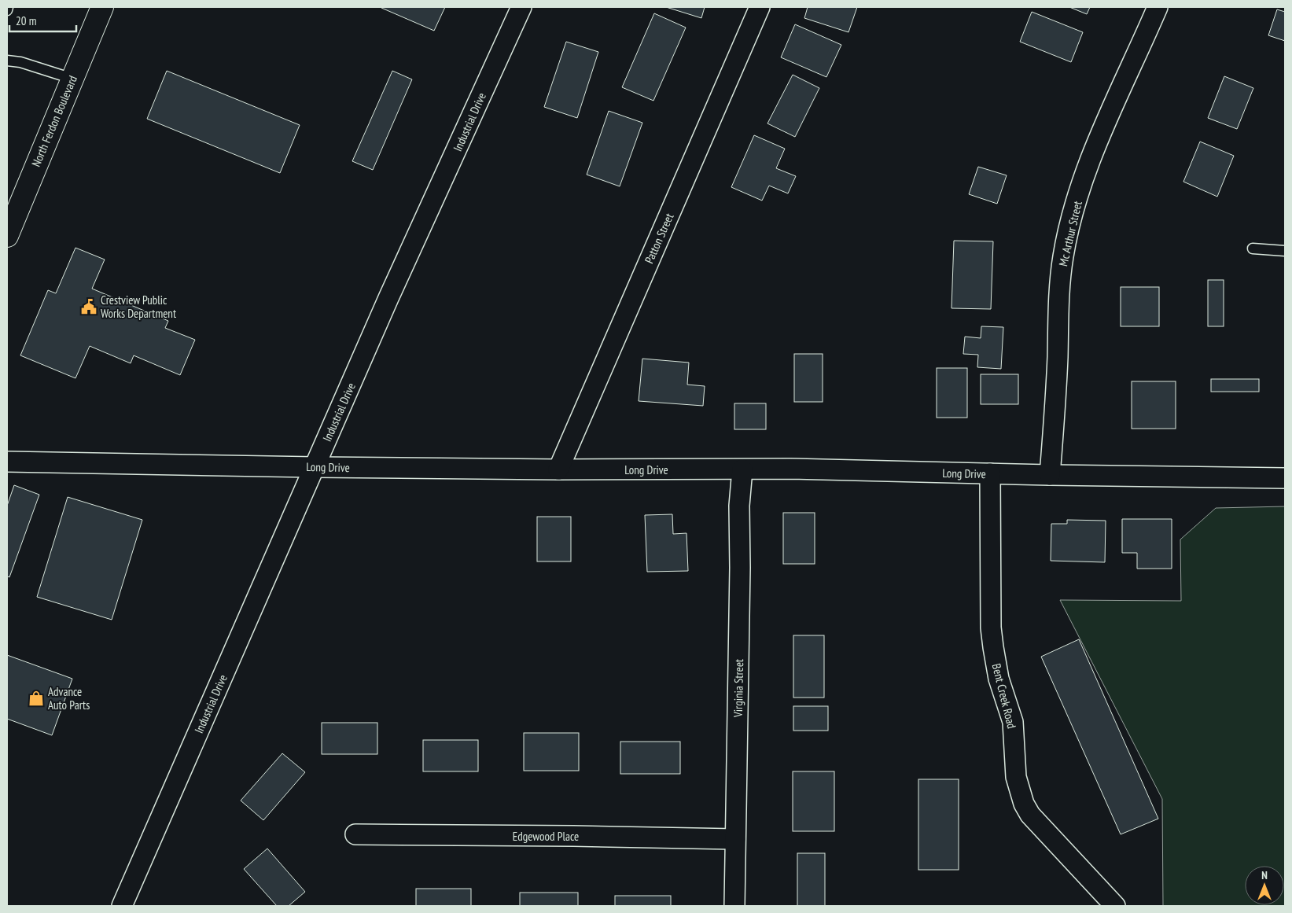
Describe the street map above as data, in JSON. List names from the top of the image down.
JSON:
{
  "streets": {
    "main road": ["North Ferdon Boulevard"],
    "street": [
      "Industrial Drive",
      "Mc Arthur Street",
      "Patton Street",
      "Long Drive",
      "Virginia Street",
      "Bent Creek Road",
      "Edgewood Place"
    ]
  },
  "crossings": [
    ["Industrial Drive", "Long Drive"],
    ["Mc Arthur Street", "Long Drive"],
    ["Patton Street", "Long Drive"],
    ["Long Drive", "Virginia Street"],
    ["Long Drive", "Bent Creek Road"],
    ["Virginia Street", "Edgewood Place"]
  ],
  "places": {
    "public building": ["Crestview Public Works Department"],
    "shop": ["Advance Auto Parts"]
  },
  "scale_bar": "20 m",
  "north": "top"
}
